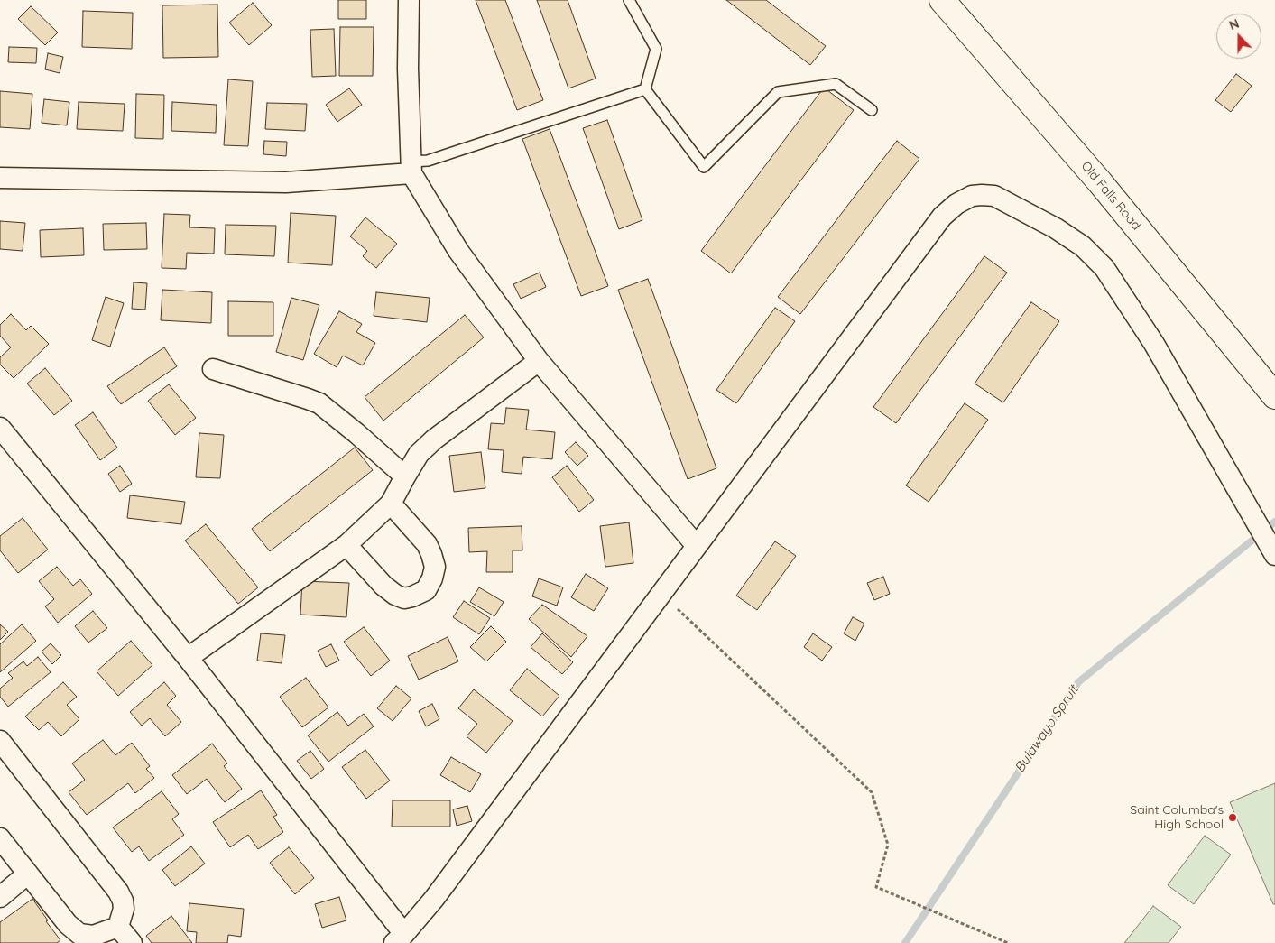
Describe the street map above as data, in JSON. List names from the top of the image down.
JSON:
{
  "streets": {
    "street": ["Old Falls Road"]
  },
  "water": ["Bulawayo Spruit"],
  "places": ["Saint Columba's High School"],
  "north": "top"
}
